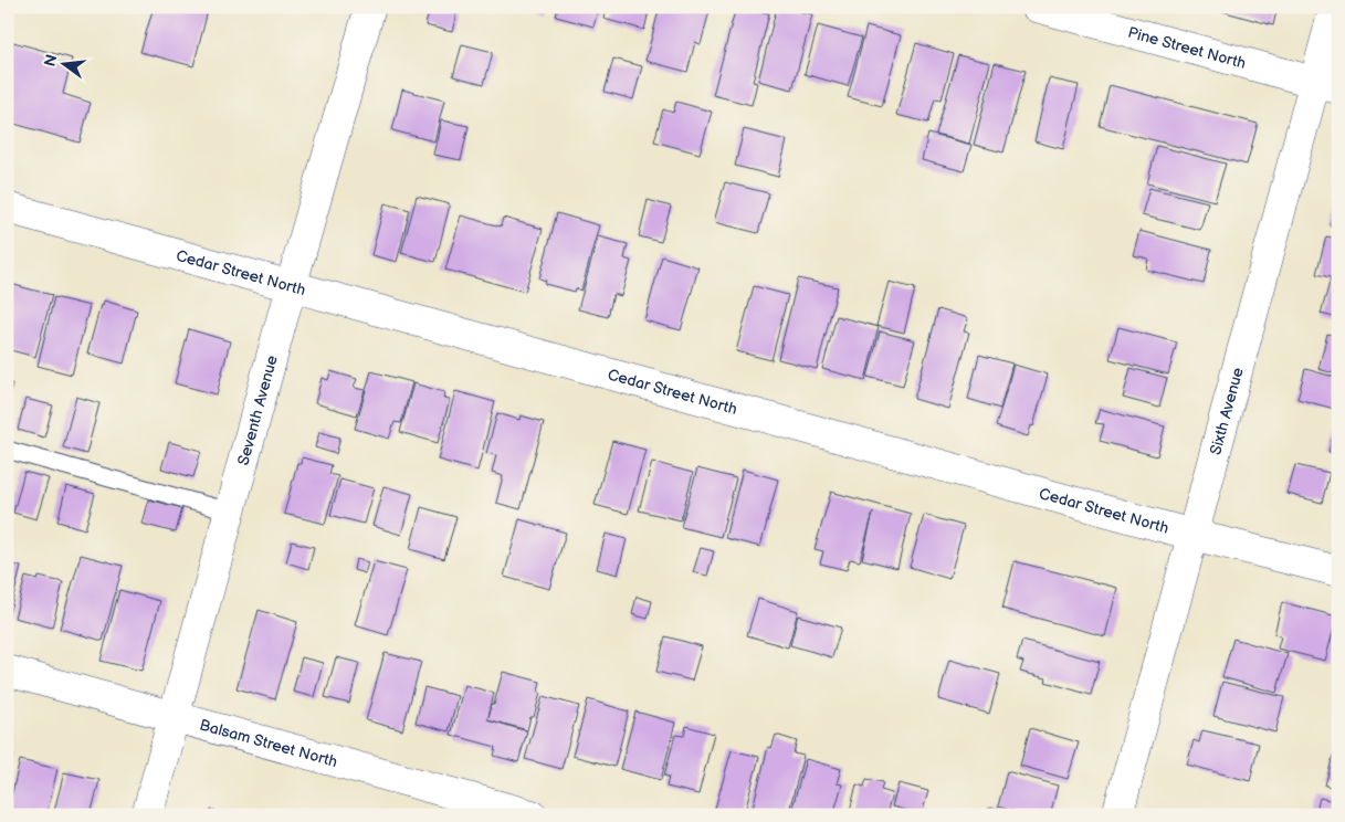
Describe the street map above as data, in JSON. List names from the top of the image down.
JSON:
{
  "streets": {
    "street": [
      "Pine Street North",
      "Cedar Street North",
      "Seventh Avenue",
      "Sixth Avenue",
      "Balsam Street North"
    ]
  },
  "crossings": [
    ["Pine Street North", "Sixth Avenue"],
    ["Cedar Street North", "Seventh Avenue"],
    ["Cedar Street North", "Sixth Avenue"],
    ["Seventh Avenue", "Balsam Street North"]
  ],
  "north": "left"
}
